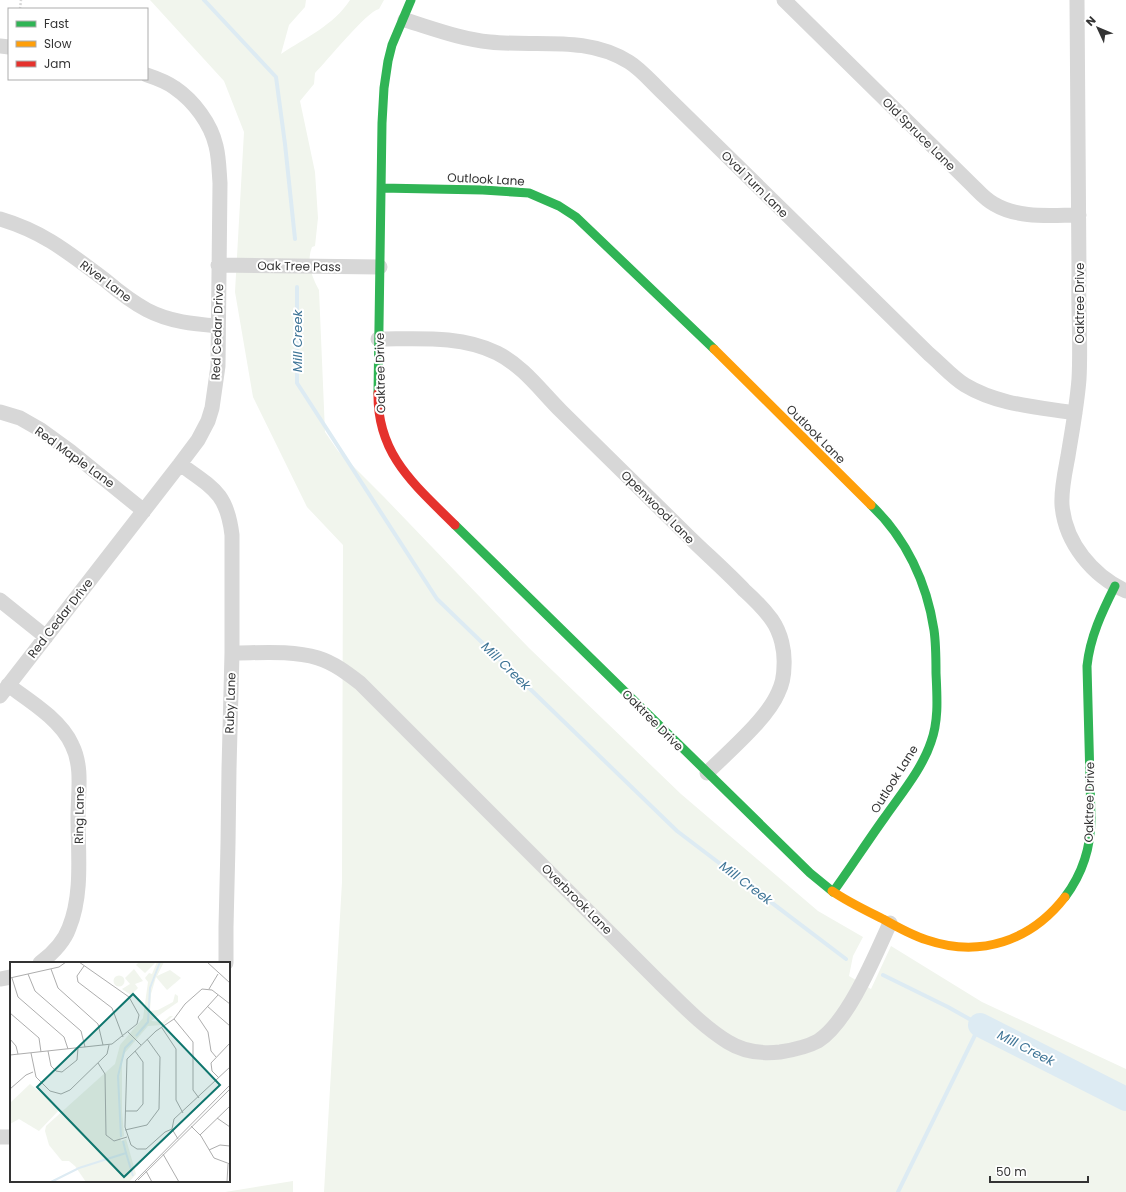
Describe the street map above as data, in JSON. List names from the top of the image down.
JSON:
{
  "streets": {
    "street": [
      "Old Spruce Lane",
      "Outlook Lane",
      "Oval Turn Lane",
      "Oak Tree Pass",
      "River Lane",
      "Oaktree Drive",
      "Red Cedar Drive",
      "Red Maple Lane",
      "Openwood Lane",
      "Ruby Lane",
      "Ring Lane",
      "Overbrook Lane"
    ]
  },
  "crossings": [
    ["Old Spruce Lane", "Oaktree Drive"],
    ["Outlook Lane", "Oaktree Drive"],
    ["Oval Turn Lane", "Oaktree Drive"],
    ["Oak Tree Pass", "Oaktree Drive"],
    ["Oak Tree Pass", "Red Cedar Drive"],
    ["River Lane", "Red Cedar Drive"],
    ["Oaktree Drive", "Openwood Lane"],
    ["Oaktree Drive", "Overbrook Lane"],
    ["Red Cedar Drive", "Red Maple Lane"],
    ["Red Cedar Drive", "Ruby Lane"],
    ["Red Cedar Drive", "Ring Lane"],
    ["Ruby Lane", "Overbrook Lane"]
  ],
  "water": ["Mill Creek"],
  "legend": ["Fast", "Slow", "Jam"],
  "scale_bar": "50 m",
  "north": "top left"
}
